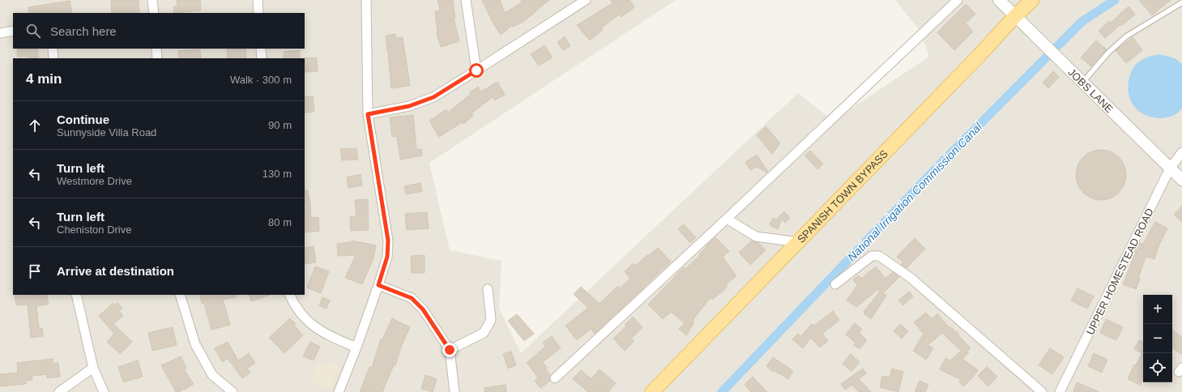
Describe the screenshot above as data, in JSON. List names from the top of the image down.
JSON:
{
  "streets": {
    "main road": ["SPANISH TOWN BYPASS"],
    "street": ["JOBS LANE", "UPPER HOMESTEAD ROAD"]
  },
  "crossings": [
    ["JOBS LANE", "SPANISH TOWN BYPASS"],
    ["JOBS LANE", "UPPER HOMESTEAD ROAD"]
  ],
  "water": ["National Irrigation Commission Canal"],
  "page": {
    "search": "Search here",
    "heading": ["4 min", "Walk · 300 m"],
    "list": [
      ["Continue", "Sunnyside Villa Road", "90 m"],
      ["Turn left", "Westmore Drive", "130 m"],
      ["Turn left", "Cheniston Drive", "80 m"],
      "Arrive at destination"
    ],
    "map_buttons": ["+", "−"]
  }
}
